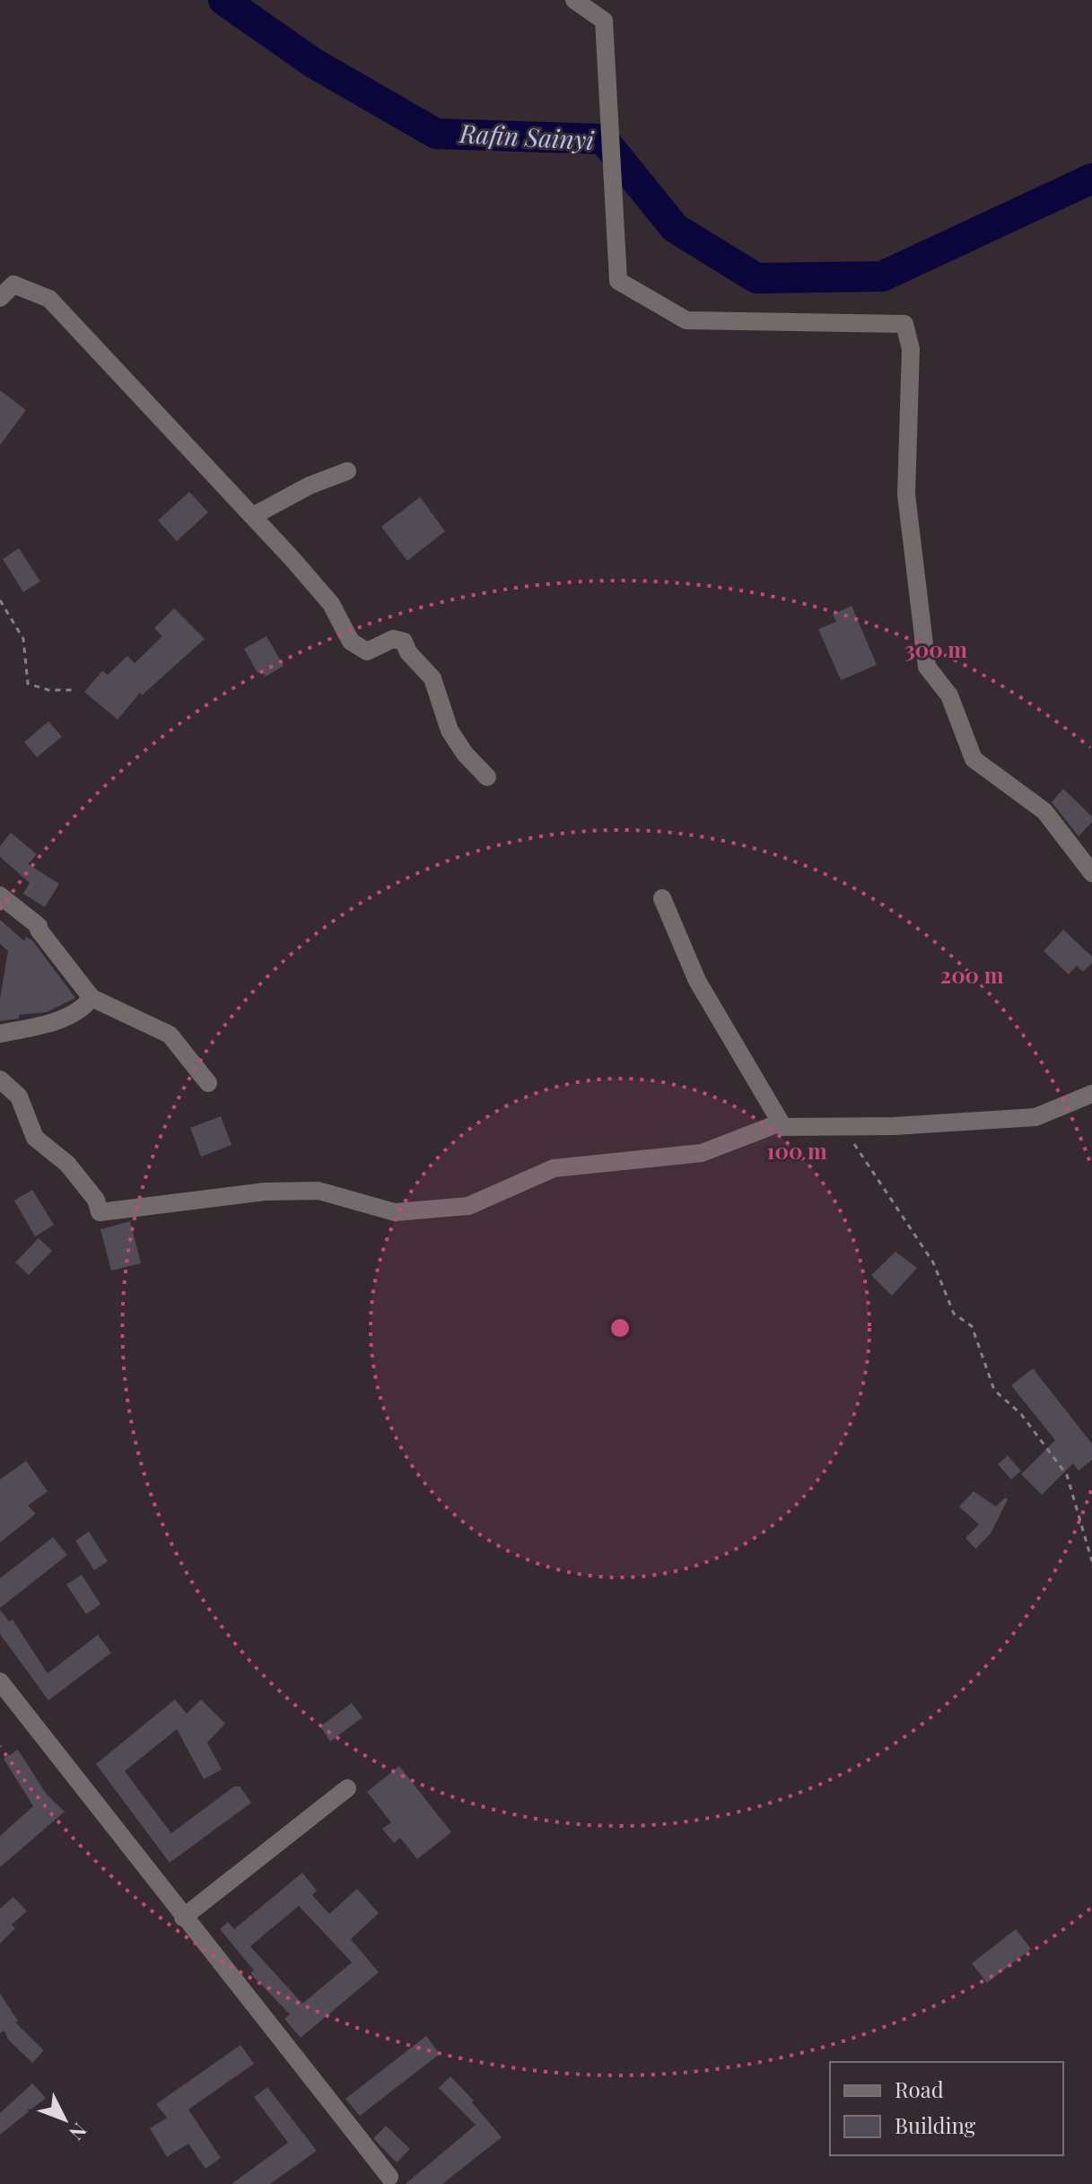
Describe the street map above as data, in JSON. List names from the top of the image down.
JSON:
{
  "water": ["Rafin Sainyi"],
  "legend": ["Road", "Building"],
  "north": "bottom right",
  "rings": ["300 m", "200 m", "100 m"]
}
